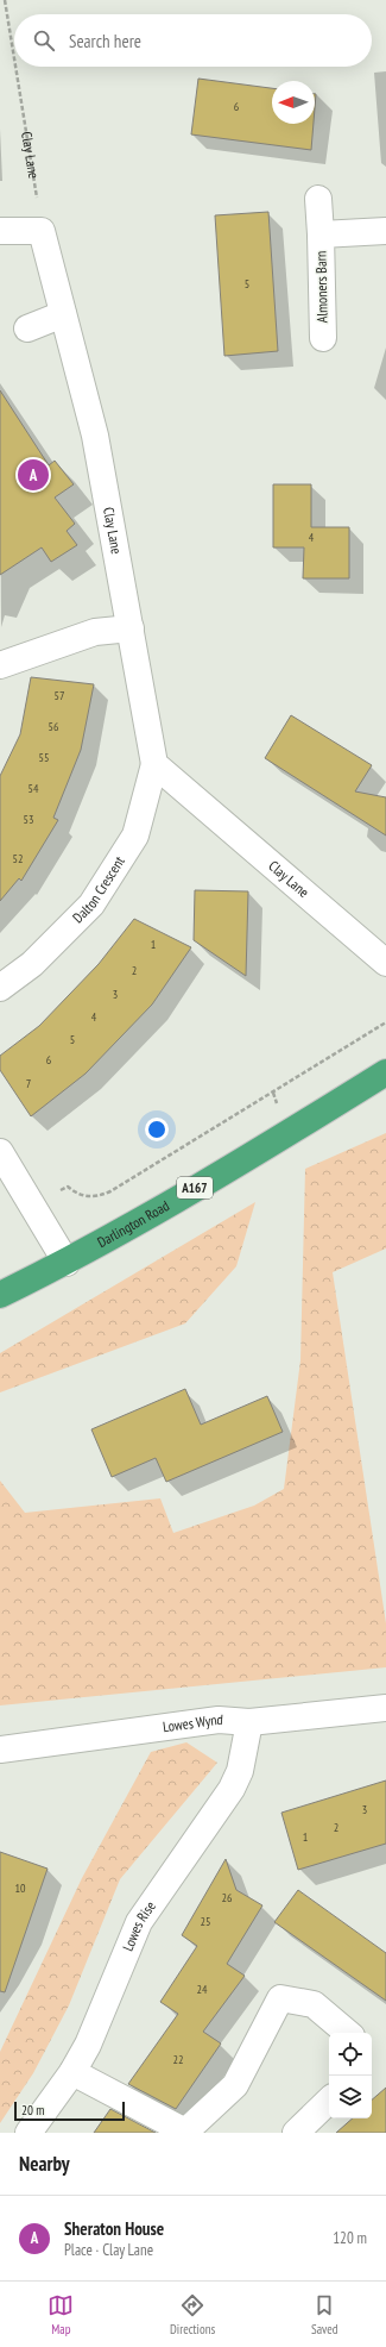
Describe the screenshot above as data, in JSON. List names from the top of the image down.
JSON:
{
  "streets": {
    "highway": ["A167", "Darlington Road"],
    "street": [
      "Clay Lane",
      "Almoners Barn",
      "Dalton Crescent",
      "Lowes Wynd",
      "Lowes Rise"
    ]
  },
  "crossings": [
    ["Clay Lane", "Dalton Crescent"],
    ["Lowes Wynd", "Lowes Rise"]
  ],
  "house_numbers": [
    "6",
    "5",
    "4",
    "57",
    "56",
    "55",
    "54",
    "53",
    "52",
    "1",
    "2",
    "3",
    "4",
    "5",
    "6",
    "7",
    "3",
    "2",
    "1",
    "10",
    "26",
    "25",
    "24",
    "22"
  ],
  "scale_bar": "20 m",
  "north": "left",
  "page": {
    "search": "Search here",
    "pins": "A",
    "scale": "20 m",
    "heading": "Nearby",
    "list": [
      {
        "mark": "A",
        "name": "Sheraton House",
        "note": "Place · Clay Lane",
        "value": "120 m"
      }
    ],
    "nav": ["Map", "Directions", "Saved"]
  }
}
